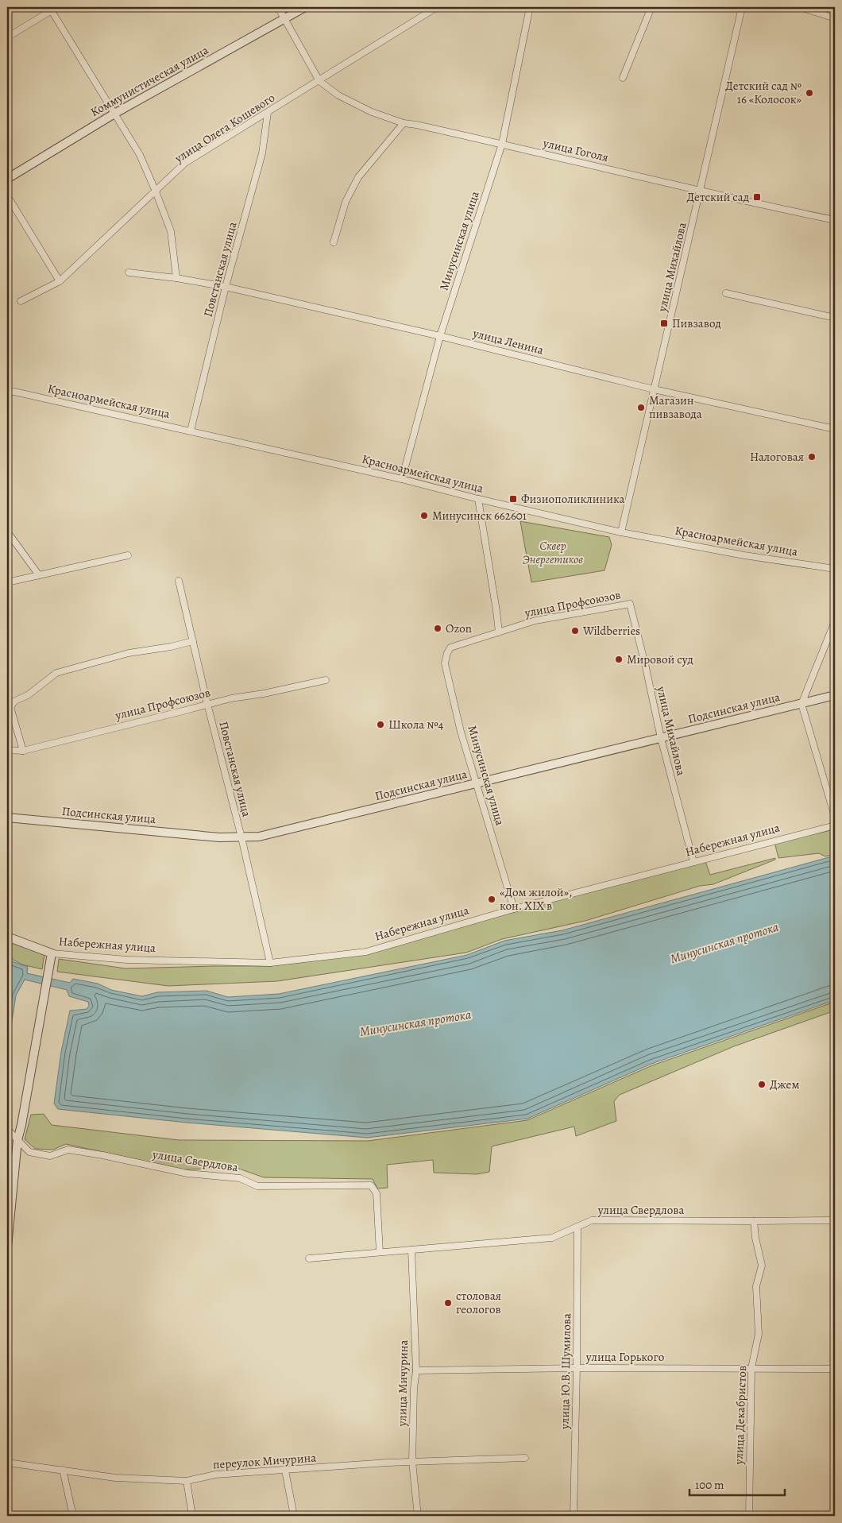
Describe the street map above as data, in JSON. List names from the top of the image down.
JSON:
{
  "streets": {
    "street": [
      "Коммунистическая улица",
      "улица Олега Кошевого",
      "улица Гоголя",
      "Минусинская улица",
      "улица Михайлова",
      "Повстанская улица",
      "улица Ленина",
      "Красноармейская улица",
      "улица Профсоюзов",
      "Подсинская улица",
      "Набережная улица",
      "улица Свердлова",
      "улица Горького",
      "улица Ю.В. Шумилова",
      "улица Мичурина",
      "улица Декабристов",
      "переулок Мичурина"
    ]
  },
  "crossings": [
    ["улица Олега Кошевого", "улица Гоголя"],
    ["улица Олега Кошевого", "Повстанская улица"],
    ["улица Гоголя", "Минусинская улица"],
    ["улица Гоголя", "улица Михайлова"],
    ["Минусинская улица", "улица Ленина"],
    ["Минусинская улица", "Красноармейская улица"],
    ["Минусинская улица", "улица Профсоюзов"],
    ["Минусинская улица", "Подсинская улица"],
    ["Минусинская улица", "Набережная улица"],
    ["улица Михайлова", "улица Ленина"],
    ["улица Михайлова", "Красноармейская улица"],
    ["улица Михайлова", "улица Профсоюзов"],
    ["улица Михайлова", "Подсинская улица"],
    ["улица Михайлова", "Набережная улица"],
    ["Повстанская улица", "улица Ленина"],
    ["Повстанская улица", "Красноармейская улица"],
    ["Повстанская улица", "улица Профсоюзов"],
    ["Повстанская улица", "Подсинская улица"],
    ["Повстанская улица", "Набережная улица"],
    ["улица Свердлова", "улица Ю.В. Шумилова"],
    ["улица Свердлова", "улица Мичурина"],
    ["улица Свердлова", "улица Декабристов"],
    ["улица Горького", "улица Ю.В. Шумилова"],
    ["улица Горького", "улица Мичурина"],
    ["улица Горького", "улица Декабристов"],
    ["улица Мичурина", "переулок Мичурина"]
  ],
  "water": ["Минусинская протока"],
  "parks": ["Сквер Энергетиков"],
  "places": {
    "other": [
      "Детский сад № 16 «Колосок»",
      "Магазин пивзавода",
      "Налоговая",
      "Минусинск 662601",
      "Ozon",
      "Wildberries",
      "Мировой суд",
      "Школа №4",
      "«Дом жилой», кон. ХIХ в",
      "Джем",
      "столовая геологов"
    ],
    "transit": ["Детский сад", "Пивзавод", "Физиополиклиника"]
  },
  "scale_bar": "100 m"
}
